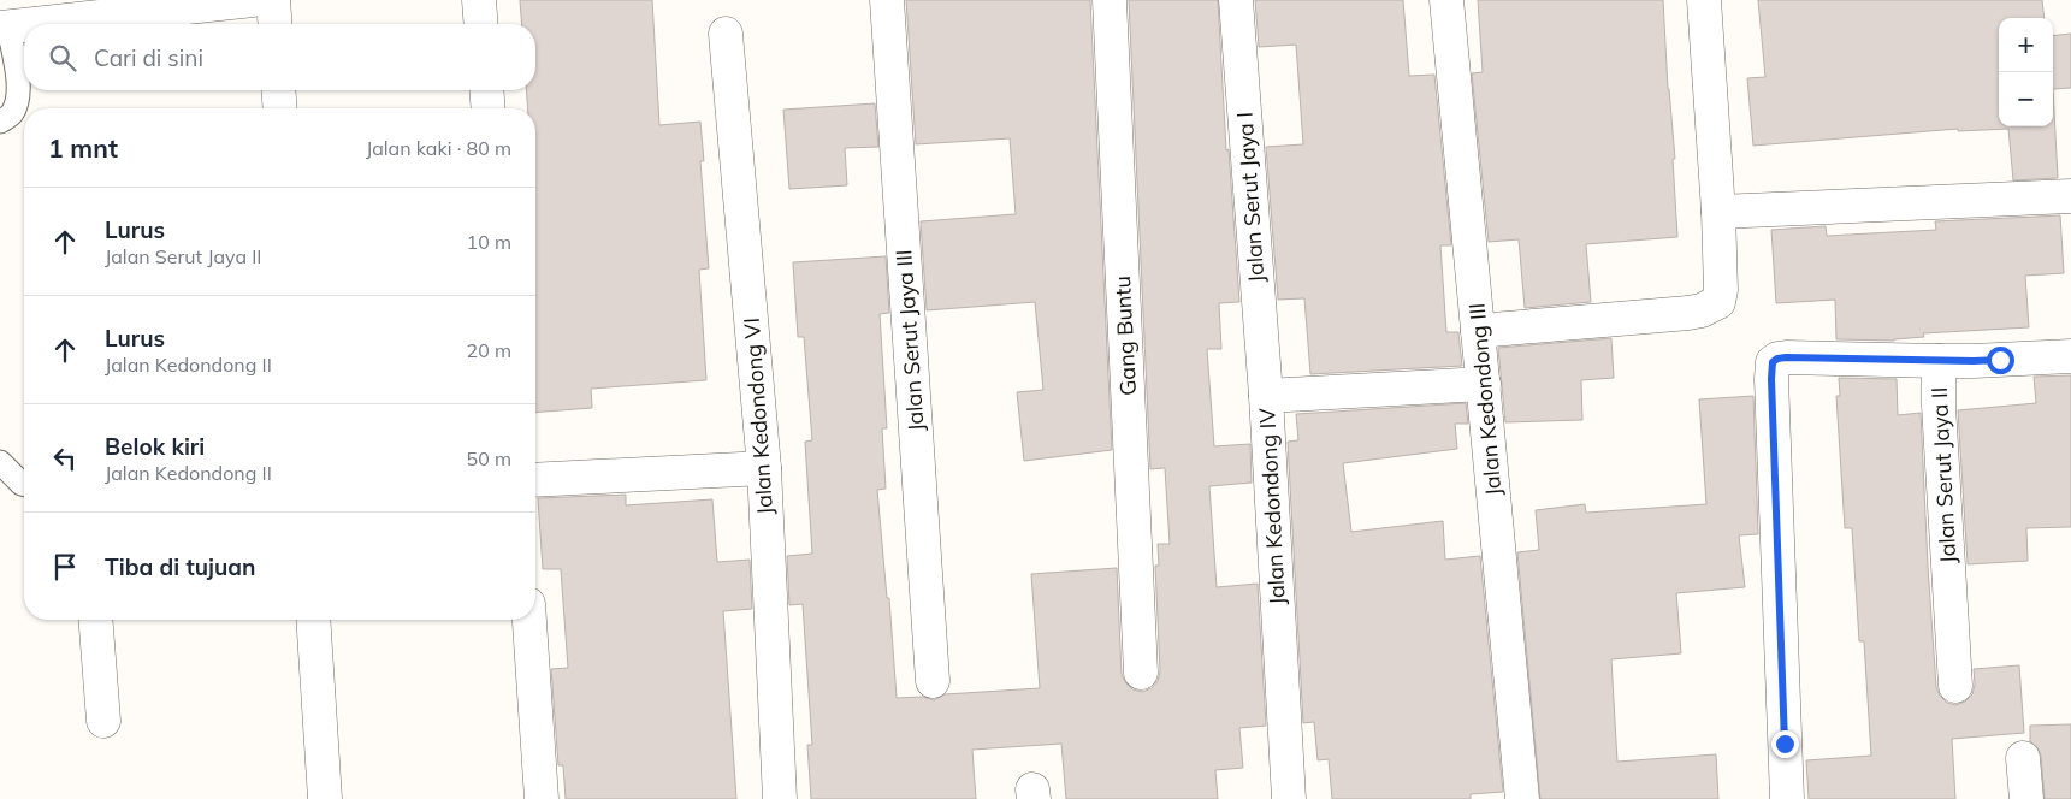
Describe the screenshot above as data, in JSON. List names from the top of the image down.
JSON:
{
  "streets": {
    "street": [
      "Jalan Serut Jaya I",
      "Gang Buntu",
      "Jalan Serut Jaya III",
      "Jalan Kedondong III",
      "Jalan Kedondong VI",
      "Jalan Serut Jaya II",
      "Jalan Kedondong IV"
    ]
  },
  "crossings": [
    ["Jalan Serut Jaya I", "Jalan Kedondong IV"],
    ["Jalan Kedondong III", "Jalan Kedondong IV"]
  ],
  "page": {
    "map_buttons": ["+", "−"],
    "search": "Cari di sini",
    "heading": ["1 mnt", "Jalan kaki · 80 m"],
    "list": [
      ["Lurus", "Jalan Serut Jaya II", "10 m"],
      ["Lurus", "Jalan Kedondong II", "20 m"],
      ["Belok kiri", "Jalan Kedondong II", "50 m"],
      "Tiba di tujuan"
    ]
  }
}
